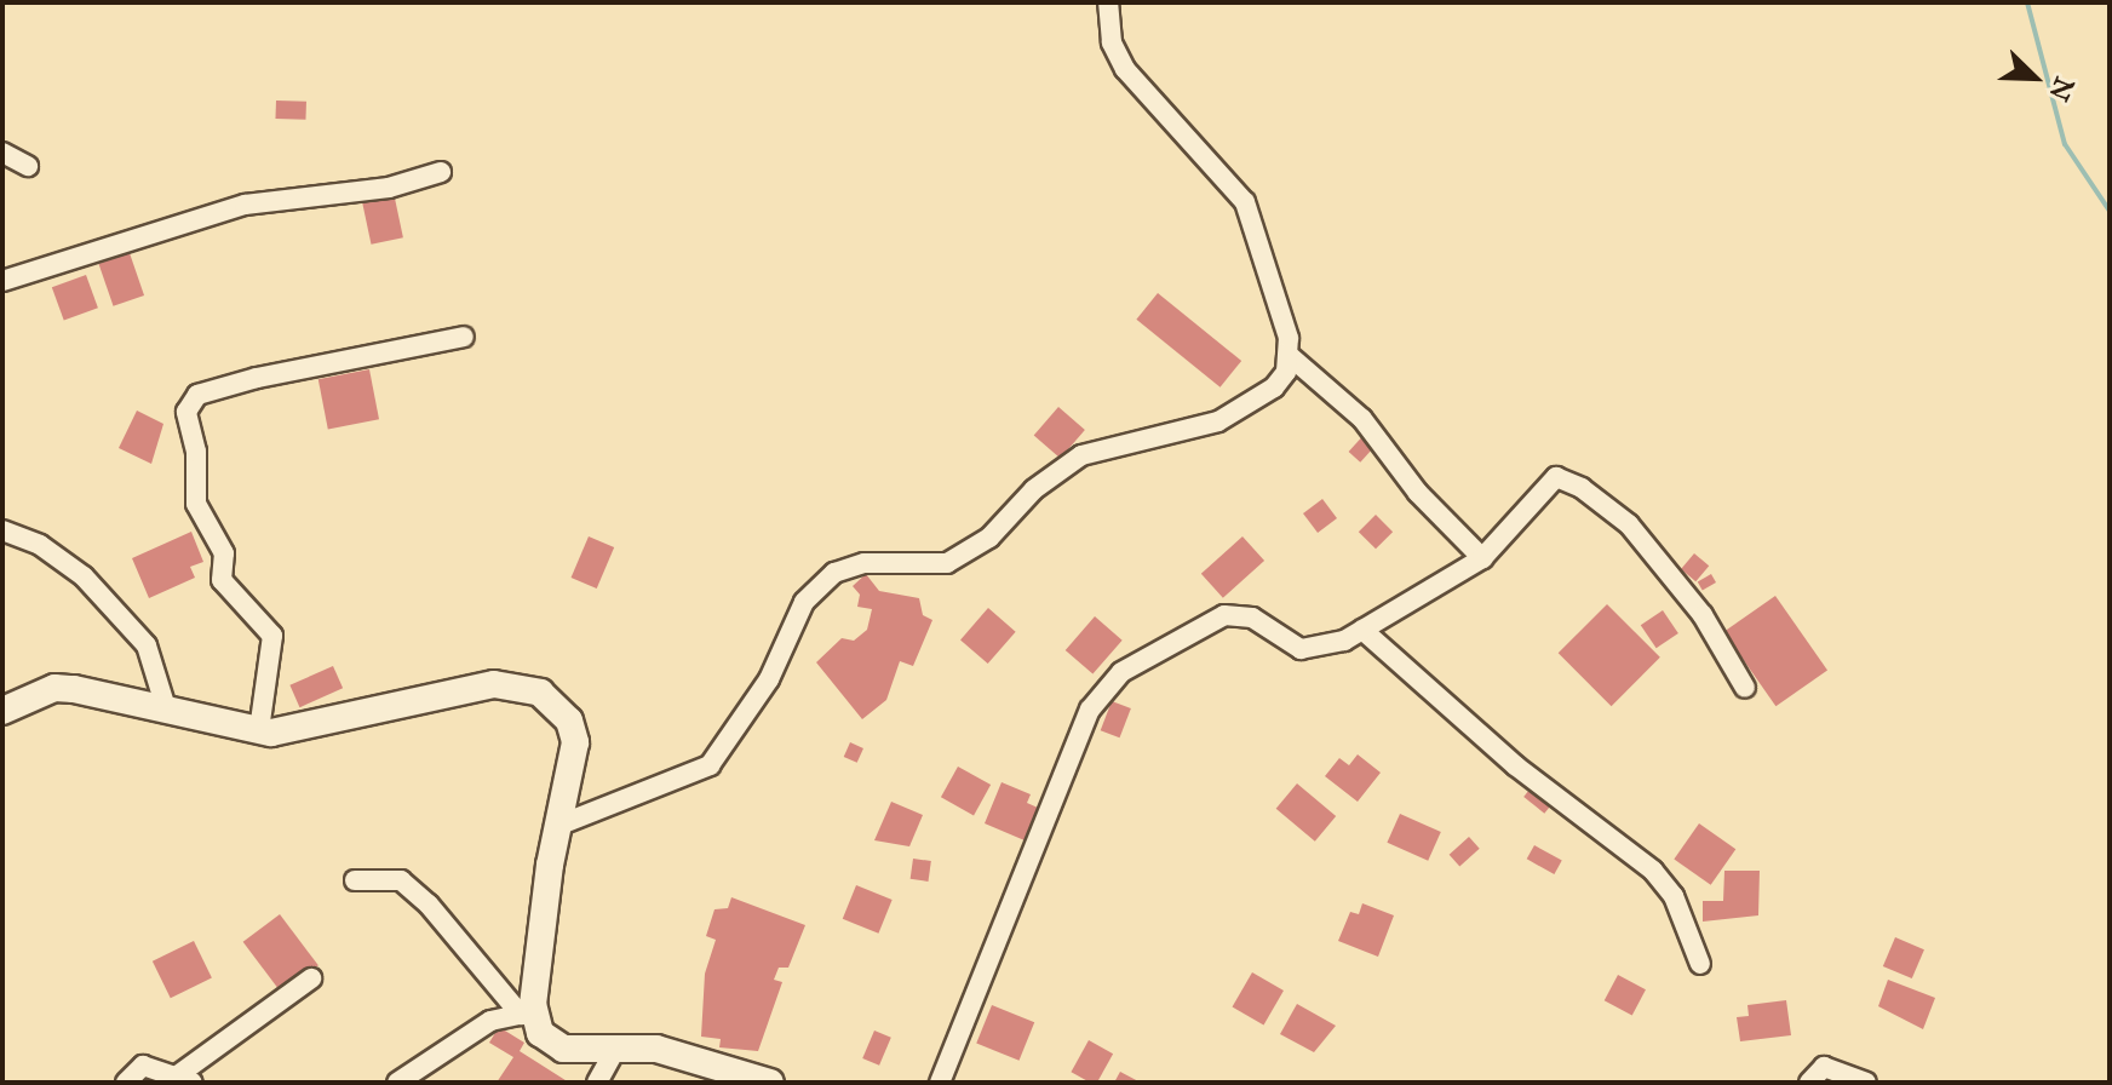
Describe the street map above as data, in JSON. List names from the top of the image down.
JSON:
{
  "north": "bottom right"
}
